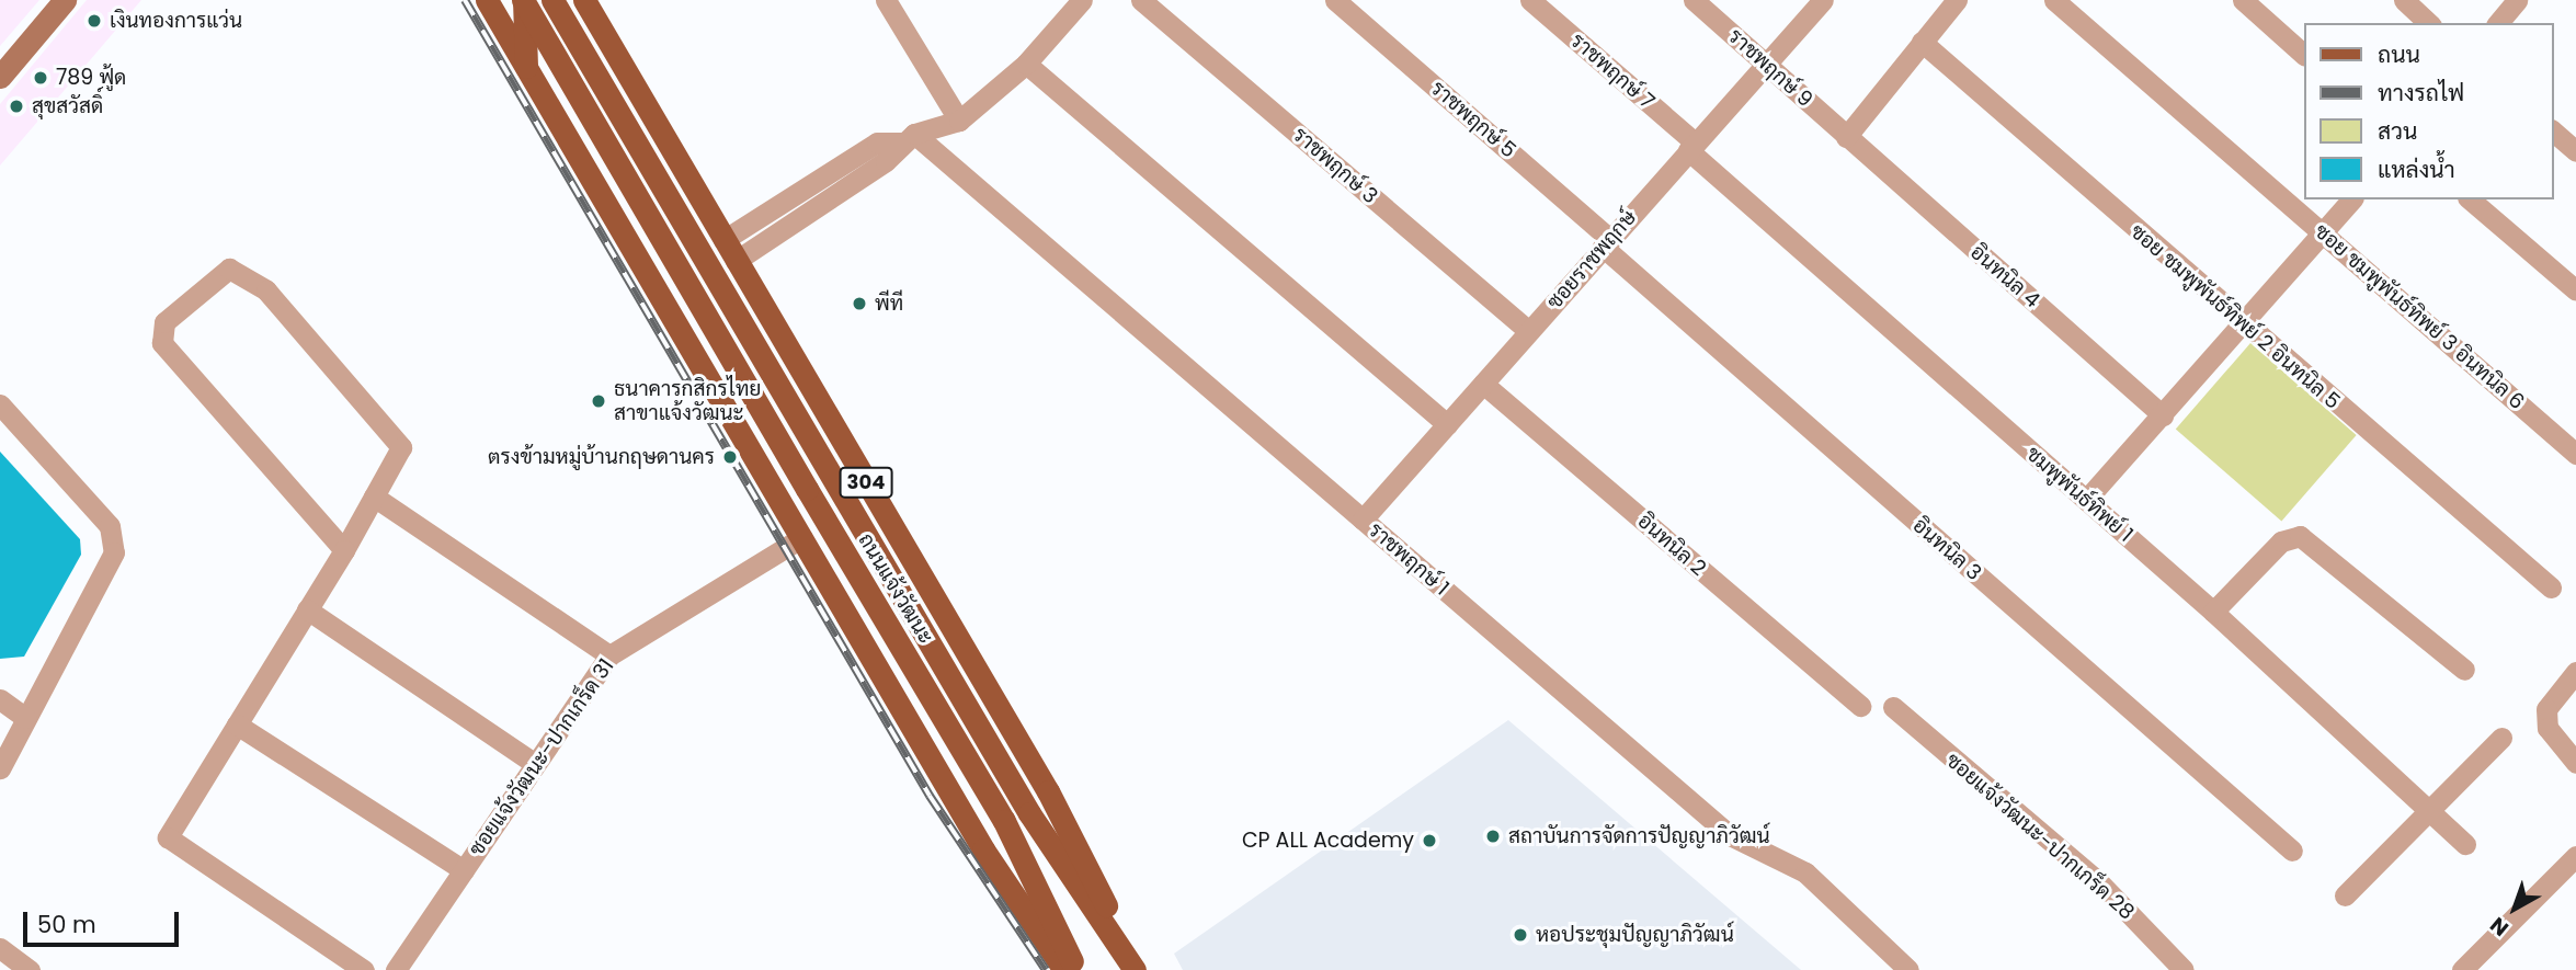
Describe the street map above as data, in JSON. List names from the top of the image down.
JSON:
{
  "streets": {
    "main road": ["304", "ถนนแจ้งวัฒนะ"],
    "street": [
      "ราชพฤกษ์ 9",
      "ราชพฤกษ์ 7",
      "ราชพฤกษ์ 5",
      "ราชพฤกษ์ 3",
      "ซอยราชพฤกษ์",
      "อินทนิล 4",
      "ซอย ชมพูพันธ์ทิพย์ 2 อินทนิล 5",
      "ซอย ชมพูพันธ์ทิพย์ 3 อินทนิล 6",
      "ชมพูพันธ์ทิพย์ 1",
      "อินทนิล 2",
      "อินทนิล 3",
      "ราชพฤกษ์ 1",
      "ซอยแจ้งวัฒนะ-ปากเกร็ด 31",
      "ซอยแจ้งวัฒนะ-ปากเกร็ด 28"
    ]
  },
  "crossings": [
    ["ราชพฤกษ์ 9", "ซอยราชพฤกษ์"],
    ["ราชพฤกษ์ 9", "อินทนิล 4"],
    ["ราชพฤกษ์ 7", "ซอยราชพฤกษ์"],
    ["ราชพฤกษ์ 7", "ชมพูพันธ์ทิพย์ 1"],
    ["ราชพฤกษ์ 5", "ซอยราชพฤกษ์"],
    ["ราชพฤกษ์ 5", "อินทนิล 3"],
    ["ราชพฤกษ์ 3", "ซอยราชพฤกษ์"],
    ["ซอยราชพฤกษ์", "ชมพูพันธ์ทิพย์ 1"],
    ["ซอยราชพฤกษ์", "อินทนิล 2"],
    ["ซอยราชพฤกษ์", "อินทนิล 3"],
    ["ซอยราชพฤกษ์", "ราชพฤกษ์ 1"]
  ],
  "places": [
    "เงินทองการแว่น",
    "789 ฟู้ด",
    "สุขสวัสดิ์",
    "พีที",
    "ธนาคารกสิกรไทย สาขาแจ้งวัฒนะ",
    "ตรงข้ามหมู่บ้านกฤษดานคร",
    "สถาบันการจัดการปัญญาภิวัฒน์",
    "CP ALL Academy",
    "หอประชุมปัญญาภิวัฒน์"
  ],
  "legend": [
    "ถนน",
    "ทางรถไฟ",
    "สวน",
    "แหล่งน้ำ"
  ],
  "scale_bar": "50 m",
  "north": "bottom left"
}
